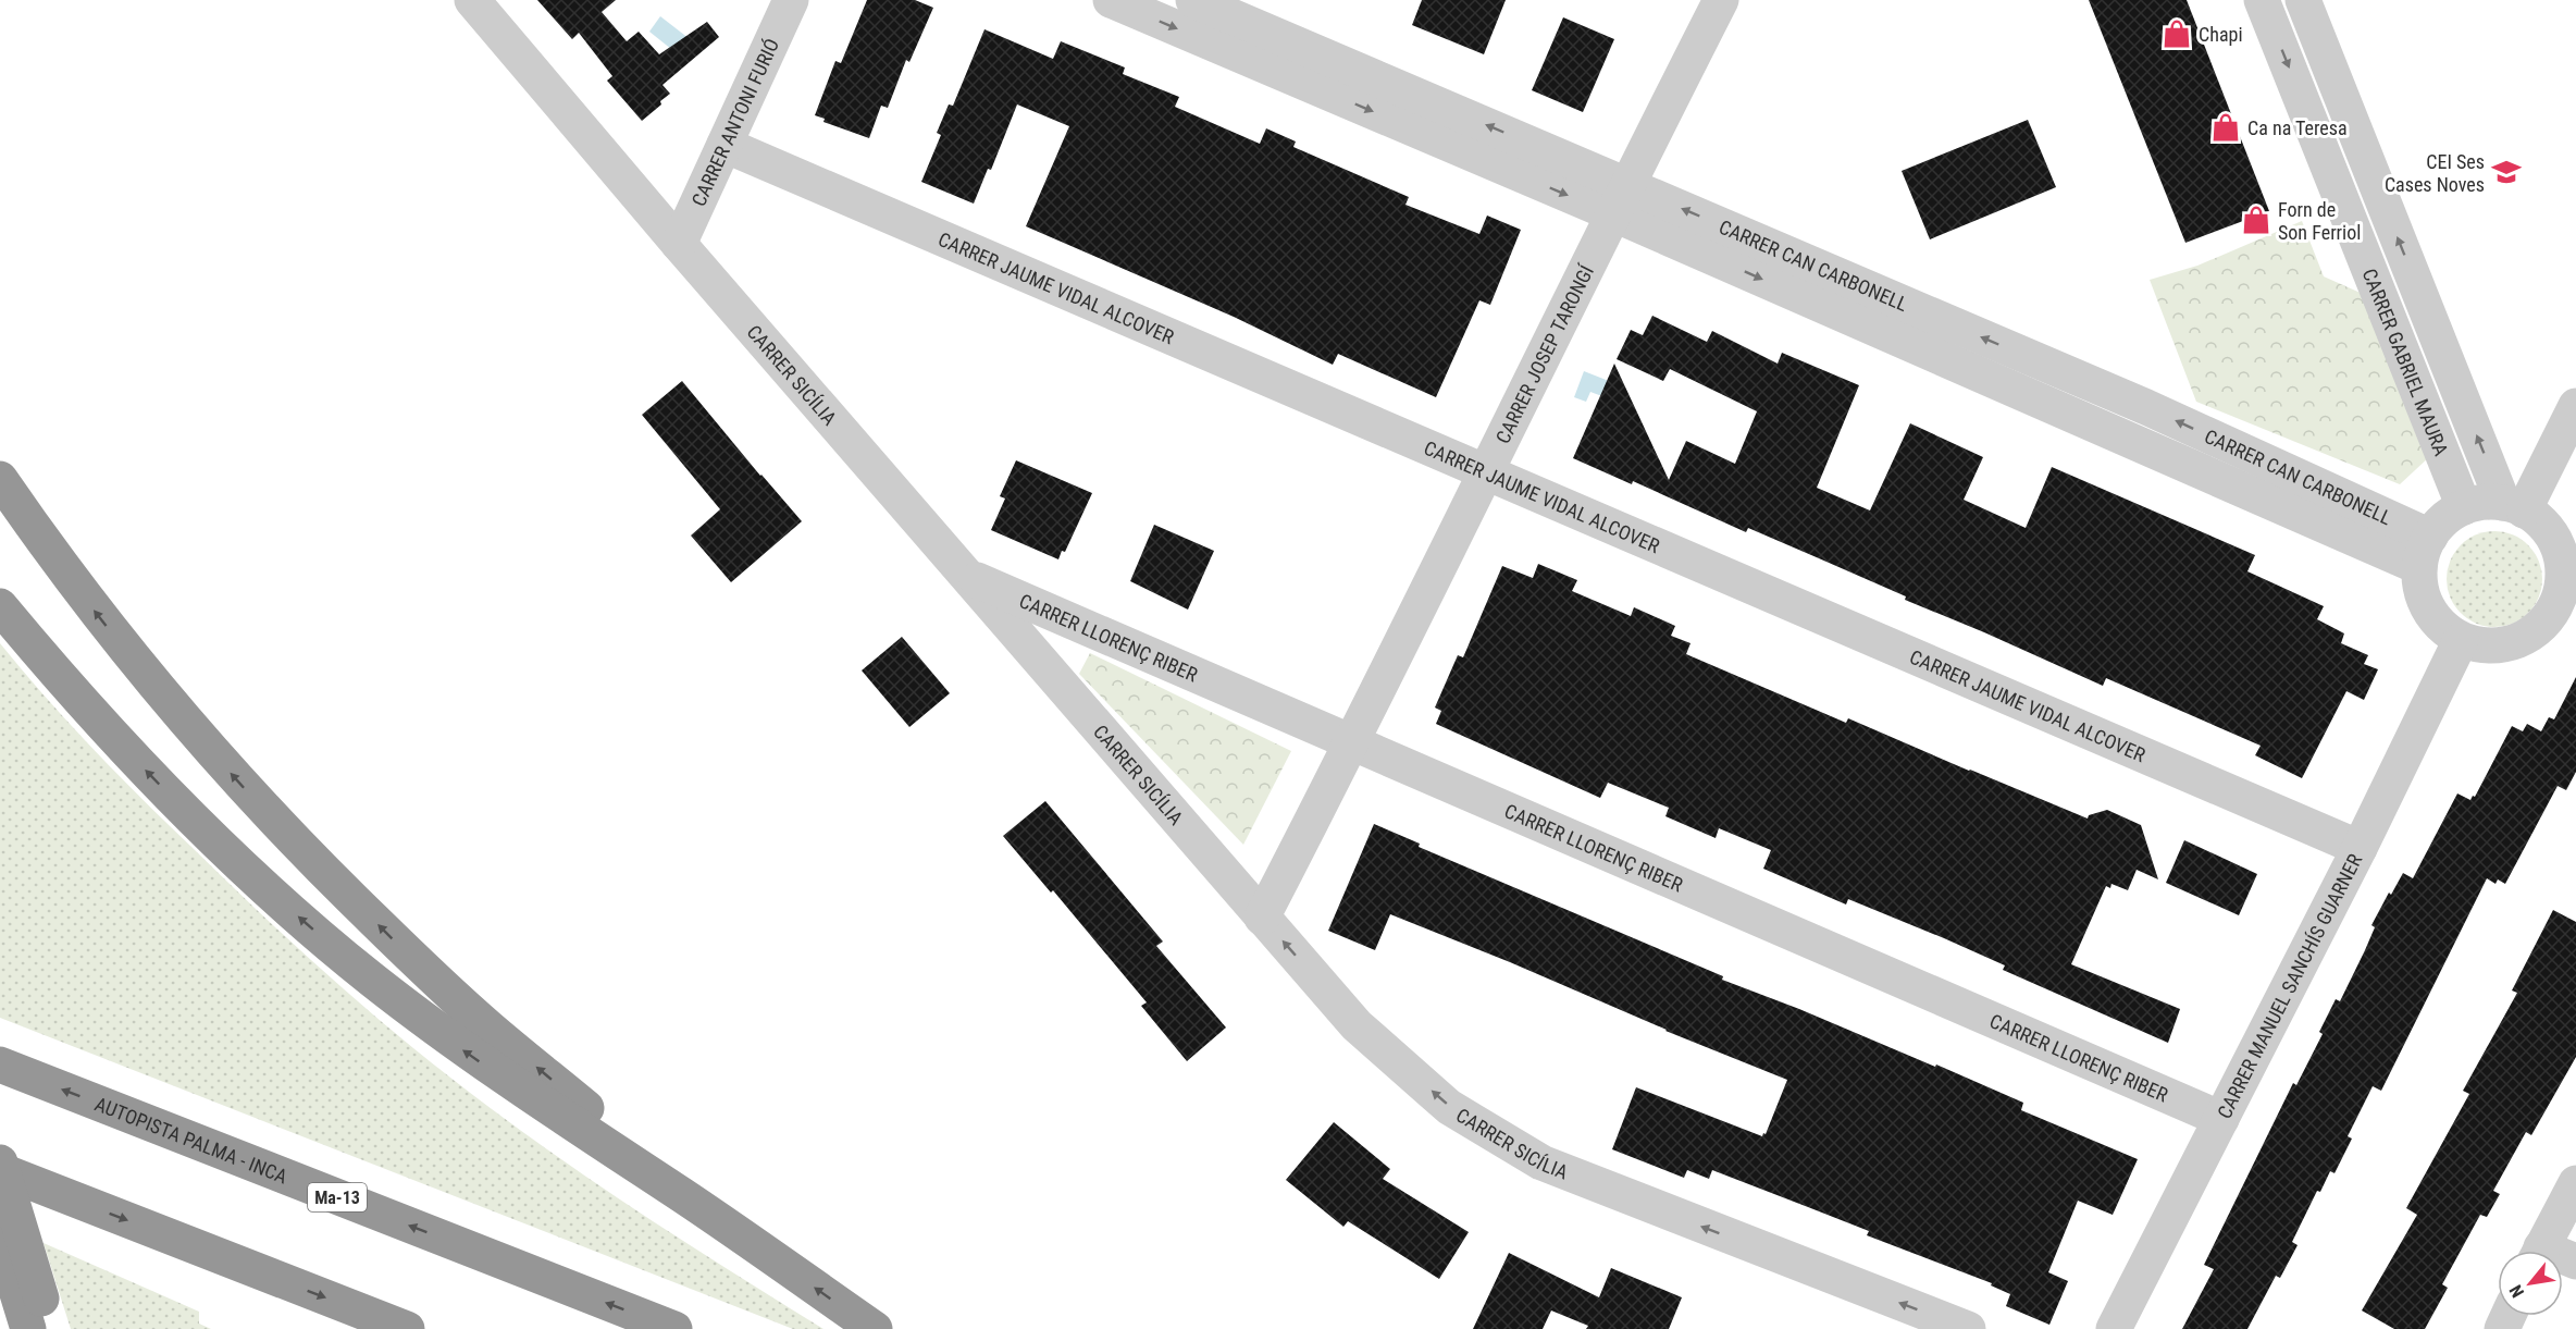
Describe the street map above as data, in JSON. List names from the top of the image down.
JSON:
{
  "streets": {
    "highway": ["AUTOPISTA PALMA - INCA", "Ma-13"],
    "street": [
      "CARRER ANTONI FURIÓ",
      "CARRER CAN CARBONELL",
      "CARRER JAUME VIDAL ALCOVER",
      "CARRER JOSEP TARONGÍ",
      "CARRER GABRIEL MAURA",
      "CARRER SICÍLIA",
      "CARRER LLORENÇ RIBER",
      "CARRER MANUEL SANCHÍS GUARNER"
    ]
  },
  "crossings": [
    ["CARRER ANTONI FURIÓ", "CARRER JAUME VIDAL ALCOVER"],
    ["CARRER ANTONI FURIÓ", "CARRER SICÍLIA"],
    ["CARRER CAN CARBONELL", "CARRER JOSEP TARONGÍ"],
    ["CARRER CAN CARBONELL", "CARRER GABRIEL MAURA"],
    ["CARRER CAN CARBONELL", "CARRER MANUEL SANCHÍS GUARNER"],
    ["CARRER JAUME VIDAL ALCOVER", "CARRER JOSEP TARONGÍ"],
    ["CARRER JAUME VIDAL ALCOVER", "CARRER MANUEL SANCHÍS GUARNER"],
    ["CARRER JOSEP TARONGÍ", "CARRER SICÍLIA"],
    ["CARRER JOSEP TARONGÍ", "CARRER LLORENÇ RIBER"],
    ["CARRER GABRIEL MAURA", "CARRER MANUEL SANCHÍS GUARNER"],
    ["CARRER SICÍLIA", "CARRER LLORENÇ RIBER"],
    ["CARRER LLORENÇ RIBER", "CARRER MANUEL SANCHÍS GUARNER"]
  ],
  "one_way": ["CARRER SICÍLIA"],
  "places": {
    "shop": ["Chapi", "Ca na Teresa", "Forn de Son Ferriol"],
    "school or university": ["CEI Ses Cases Noves"]
  },
  "north": "bottom left"
}
